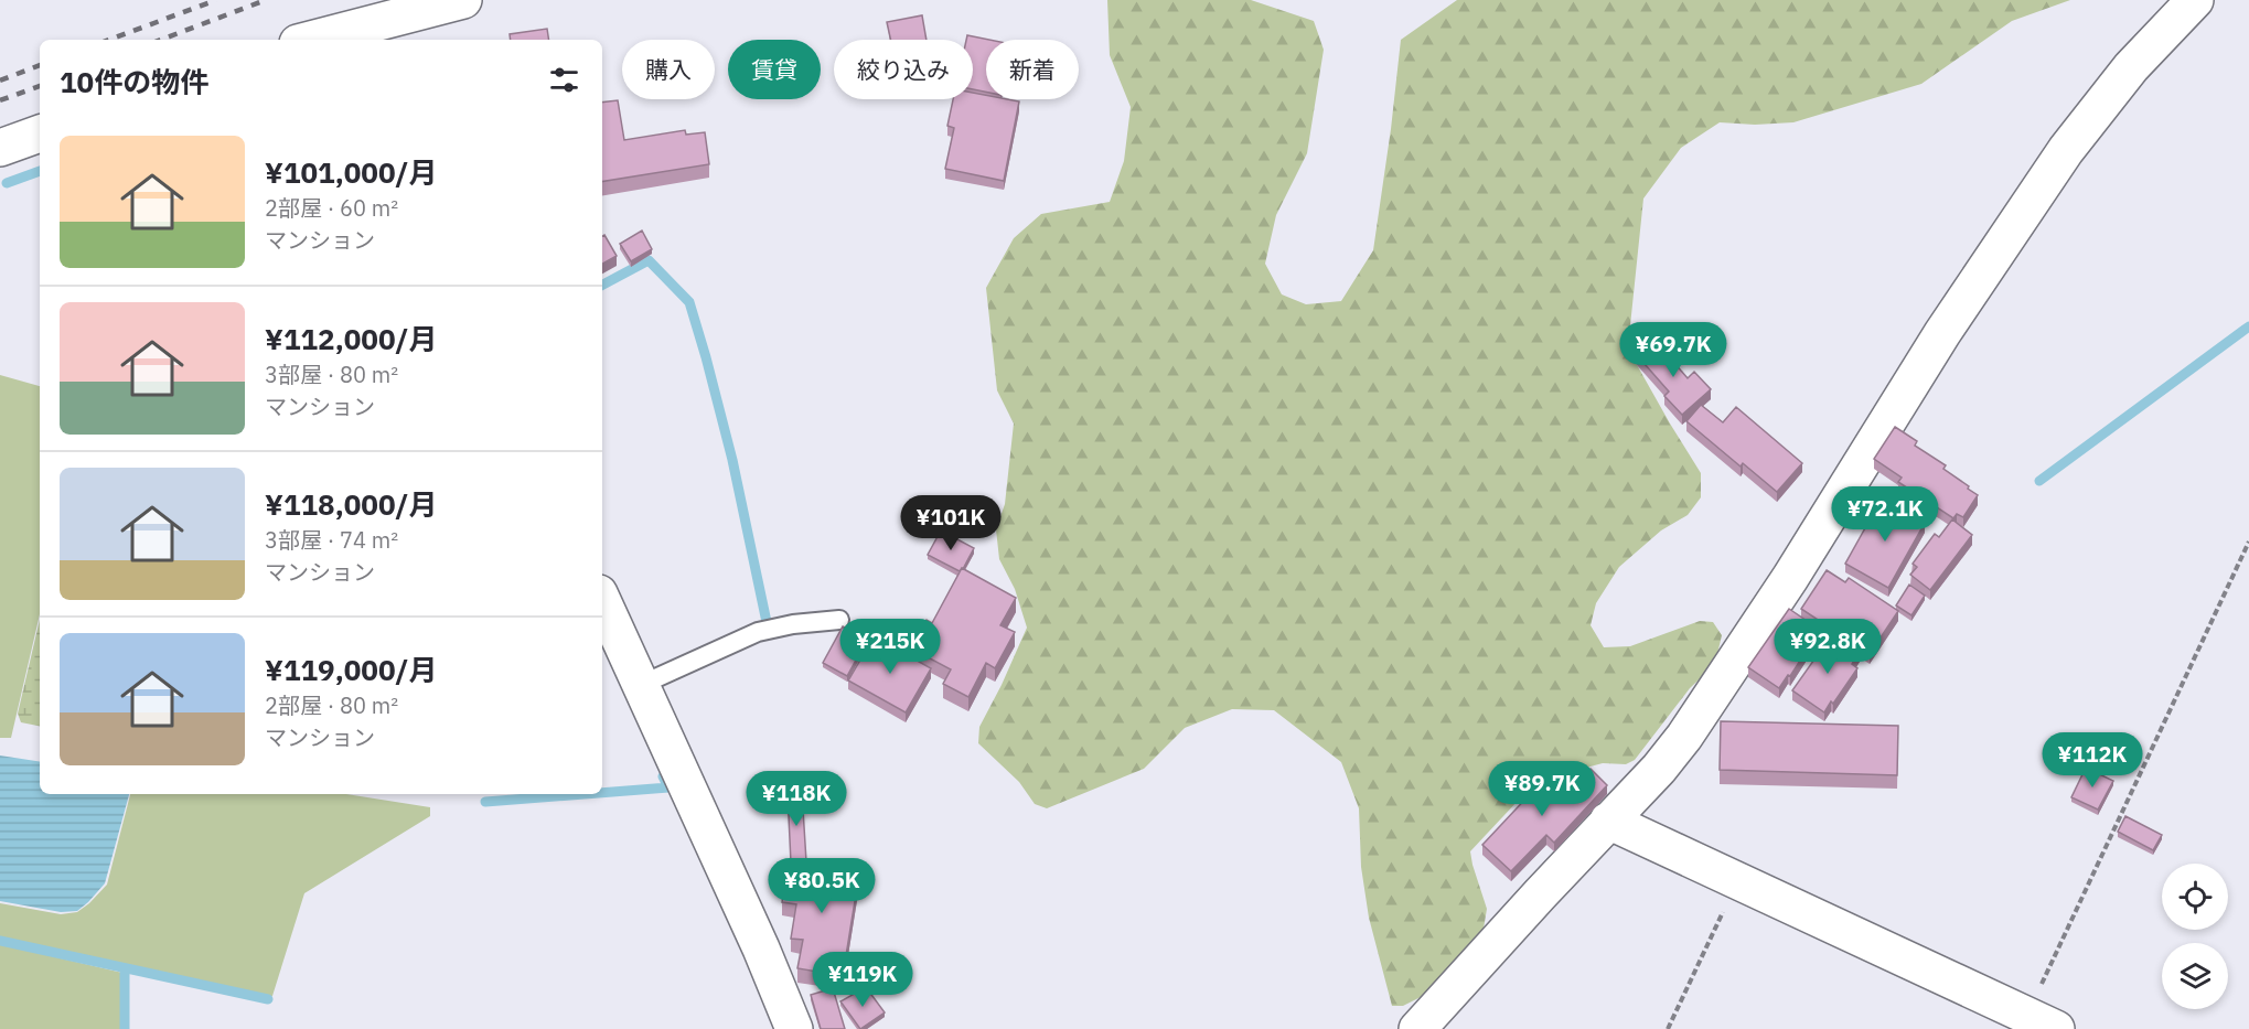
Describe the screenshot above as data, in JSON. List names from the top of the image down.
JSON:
{
  "page": {
    "chip": [
      "購入",
      "賃貸",
      "絞り込み",
      "新着"
    ],
    "heading": "10件の物件",
    "list": [
      {
        "name": "¥101,000/月",
        "note": "2部屋 · 60 m² · マンション"
      },
      {
        "name": "¥112,000/月",
        "note": "3部屋 · 80 m² · マンション"
      },
      {
        "name": "¥118,000/月",
        "note": "3部屋 · 74 m² · マンション"
      },
      {
        "name": "¥119,000/月",
        "note": "2部屋 · 80 m² · マンション"
      }
    ],
    "price": [
      "¥69.7K",
      "¥72.1K",
      "¥101K",
      "¥215K",
      "¥92.8K",
      "¥112K",
      "¥89.7K",
      "¥118K",
      "¥80.5K",
      "¥119K"
    ]
  }
}
